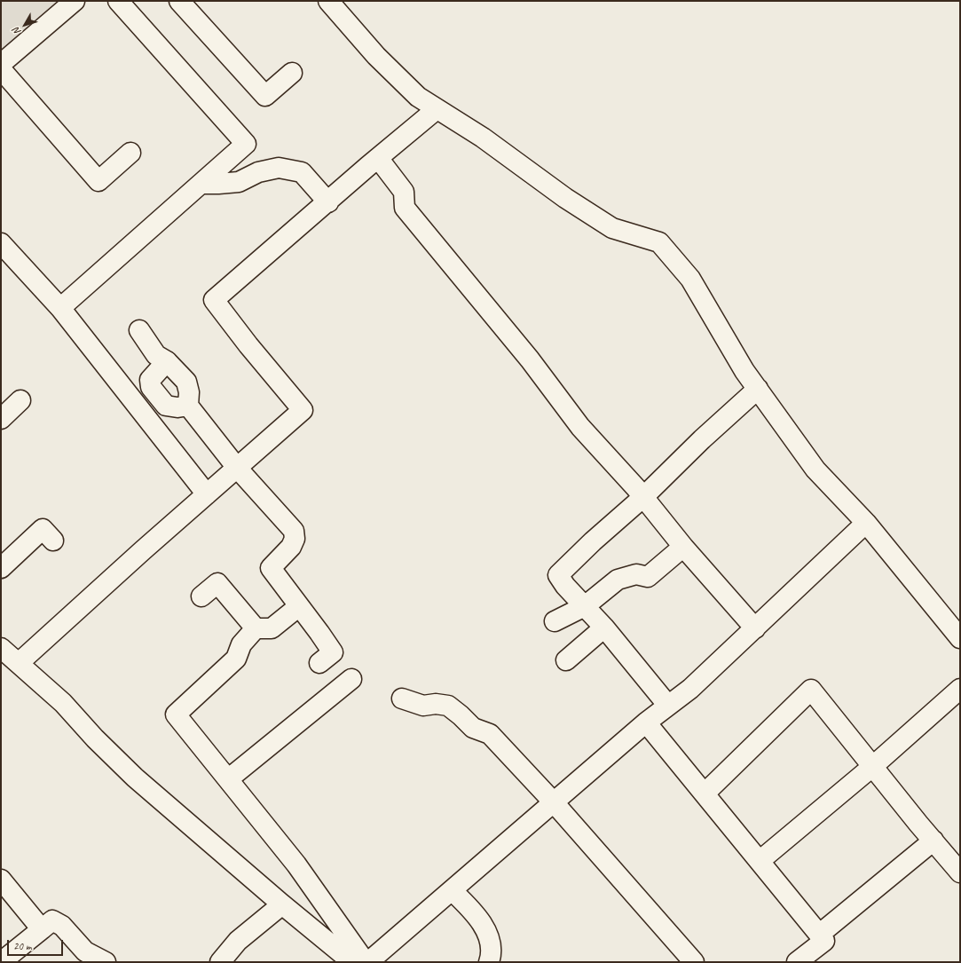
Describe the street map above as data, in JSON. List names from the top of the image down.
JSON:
{
  "scale_bar": "20 m",
  "north": "bottom left"
}
